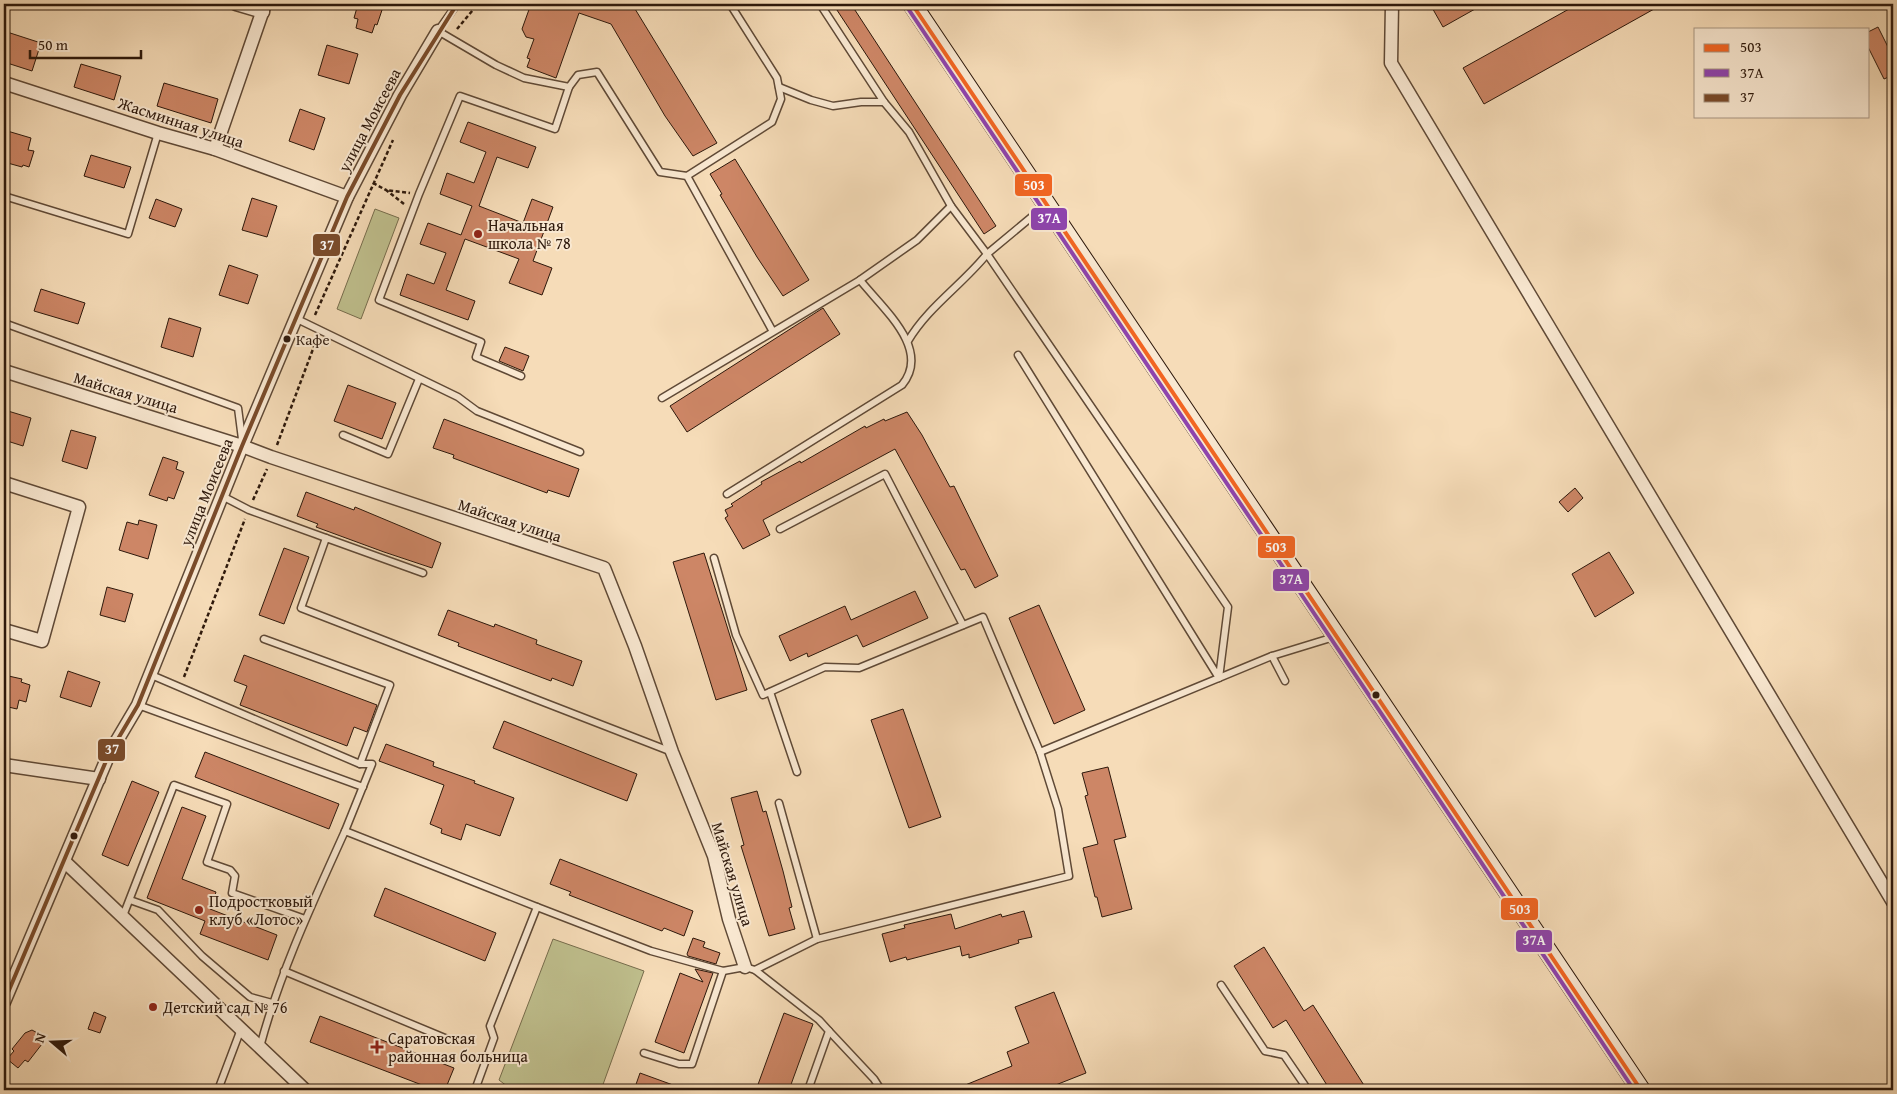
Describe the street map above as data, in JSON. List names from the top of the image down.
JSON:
{
  "streets": {
    "street": ["улица Моисеева", "Жасминная улица", "Майская улица"]
  },
  "crossings": [
    ["улица Моисеева", "Жасминная улица"],
    ["улица Моисеева", "Майская улица"]
  ],
  "places": {
    "other": [
      "Начальная школа № 78",
      "Кафе",
      "Подростковый клуб «Лотос»",
      "Детский сад № 76"
    ],
    "health": ["Саратовская районная больница"]
  },
  "lines": ["transit line 503", "transit line 37", "transit line 37А"],
  "legend": ["503", "37А", "37"],
  "scale_bar": "50 m",
  "north": "left"
}
